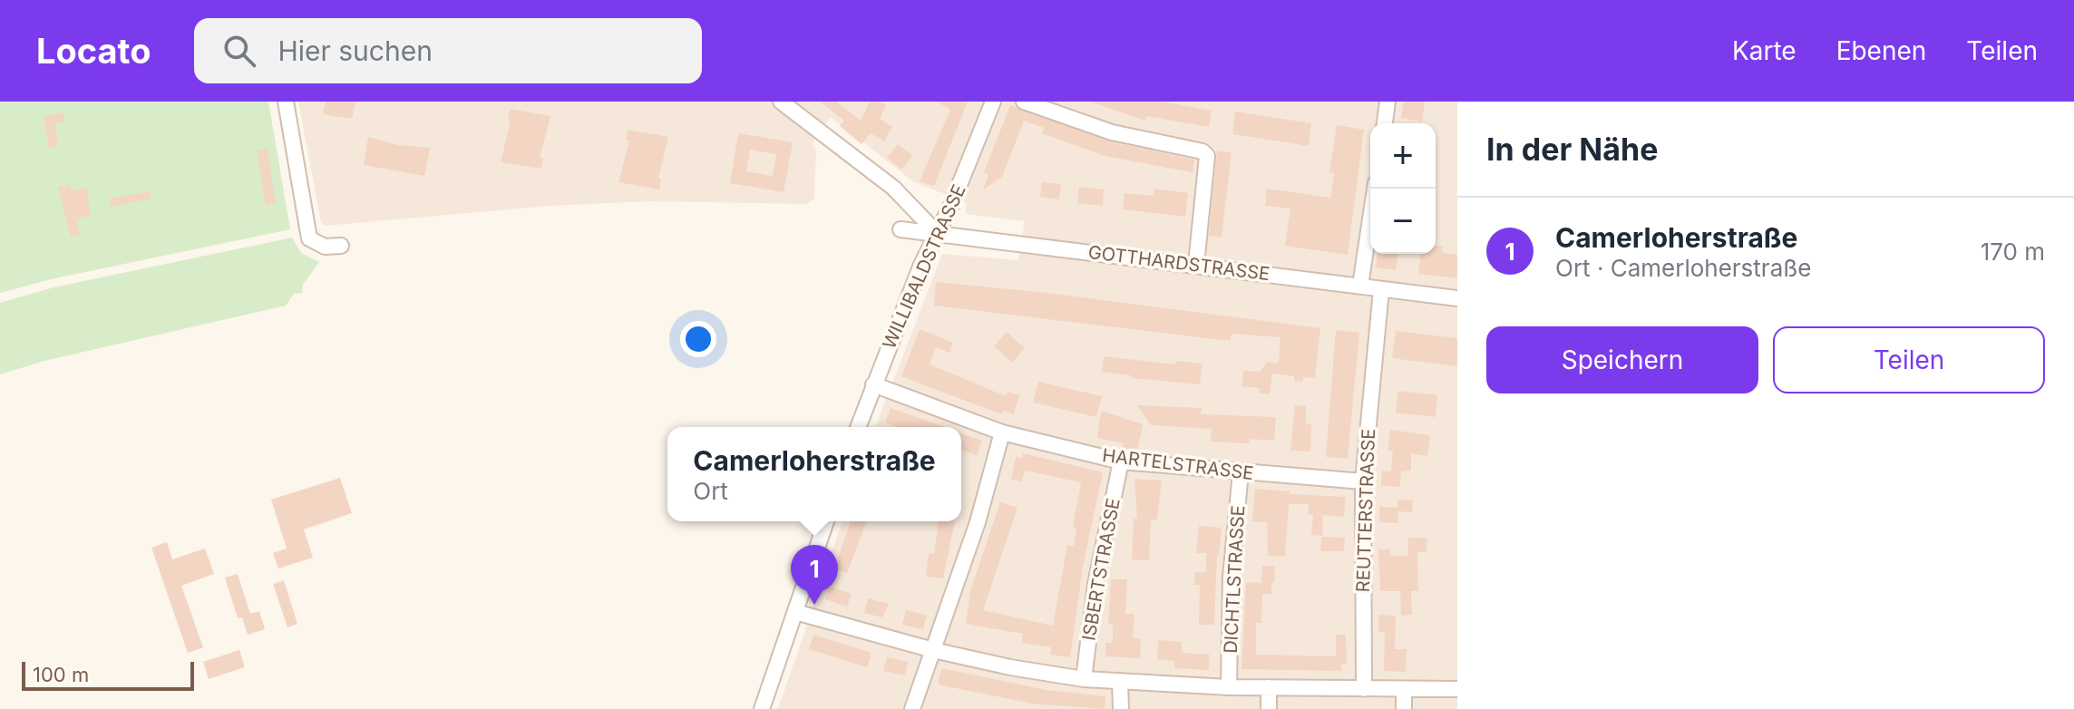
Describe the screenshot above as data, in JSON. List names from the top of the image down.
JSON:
{
  "streets": {
    "street": [
      "GOTTHARDSTRASSE",
      "WILLIBALDSTRASSE",
      "HARTELSTRASSE",
      "REUTTERSTRASSE",
      "ISBERTSTRASSE",
      "DICHTLSTRASSE"
    ]
  },
  "crossings": [
    ["GOTTHARDSTRASSE", "WILLIBALDSTRASSE"],
    ["GOTTHARDSTRASSE", "REUTTERSTRASSE"],
    ["WILLIBALDSTRASSE", "HARTELSTRASSE"],
    ["HARTELSTRASSE", "REUTTERSTRASSE"],
    ["HARTELSTRASSE", "ISBERTSTRASSE"],
    ["HARTELSTRASSE", "DICHTLSTRASSE"]
  ],
  "scale_bar": "100 m",
  "page": {
    "header": "Locato",
    "search": "Hier suchen",
    "nav": ["Karte", "Ebenen", "Teilen"],
    "heading": "In der Nähe",
    "map_buttons": ["+", "−"],
    "list": [
      {
        "mark": "1",
        "name": "Camerloherstraße",
        "note": "Ort · Camerloherstraße",
        "value": "170 m"
      }
    ],
    "buttons": ["Speichern", "Teilen"],
    "popup": ["Camerloherstraße", "Ort"],
    "pins": "1",
    "scale": "100 m"
  }
}
